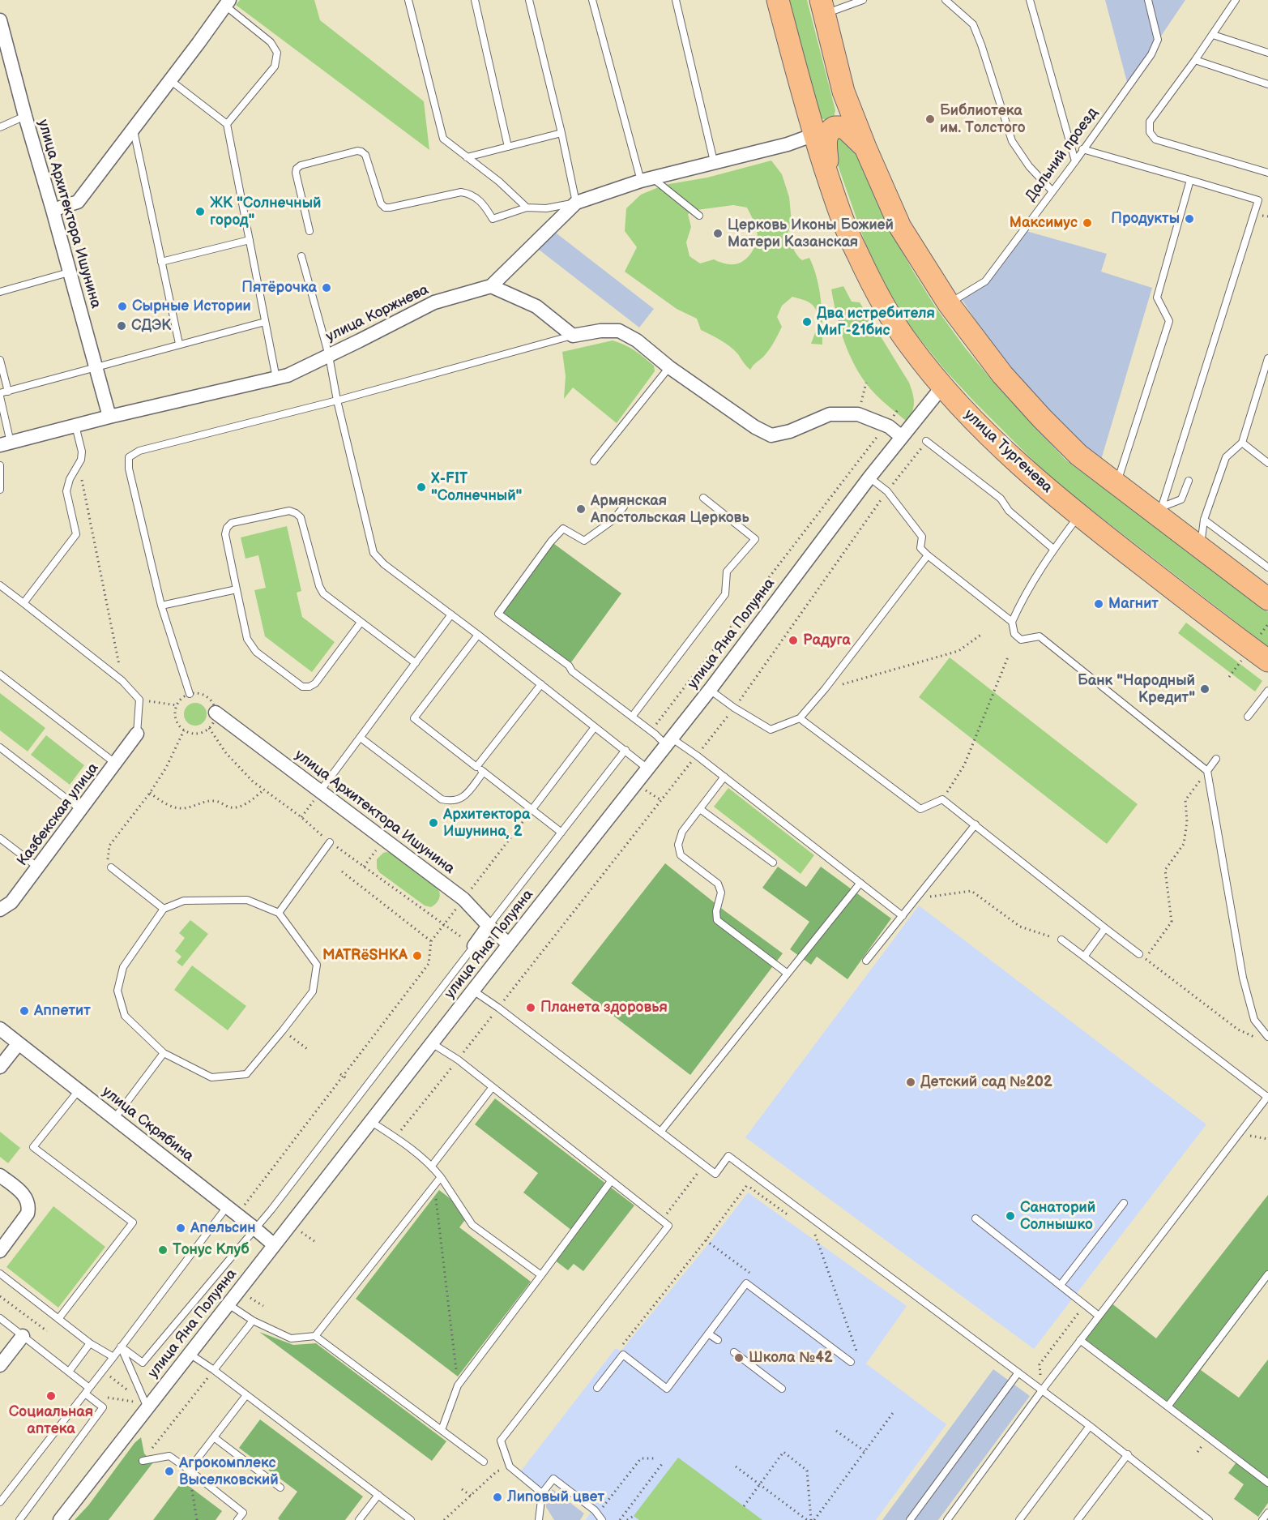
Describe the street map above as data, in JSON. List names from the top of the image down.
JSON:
{
  "streets": {
    "main road": ["улица Тургенева"],
    "street": [
      "улица Архитектора Ишунина",
      "улица Коржнева",
      "улица Яна Полуяна",
      "Казбекская улица",
      "улица Скрябина"
    ],
    "lane": ["Дальний проезд"]
  },
  "crossings": [
    ["улица Архитектора Ишунина", "улица Коржнева"],
    ["улица Архитектора Ишунина", "улица Яна Полуяна"],
    ["улица Тургенева", "улица Яна Полуяна"],
    ["улица Яна Полуяна", "улица Скрябина"]
  ],
  "places": [
    "Библиотека им. Толстого",
    "ЖК \"Солнечный город\"",
    "Продукты",
    "Максимус",
    "Церковь Иконы Божией Матери Казанская",
    "Пятёрочка",
    "Сырные Истории",
    "Два истребителя МиГ-21бис",
    "СДЭК",
    "X-FIT \"Солнечный\"",
    "Армянская Апостольская Церковь",
    "Магнит",
    "Радуга",
    "Банк \"Народный Кредит\"",
    "Архитектора Ишунина, 2",
    "MATRёSHKA",
    "Планета здоровья",
    "Аппетит",
    "Детский сад №202",
    "Санаторий Солнышко",
    "Апельсин",
    "Тонус Клуб",
    "Школа №42",
    "Социальная аптека",
    "Агрокомплекс Выселковский",
    "Липовый цвет"
  ]
}
